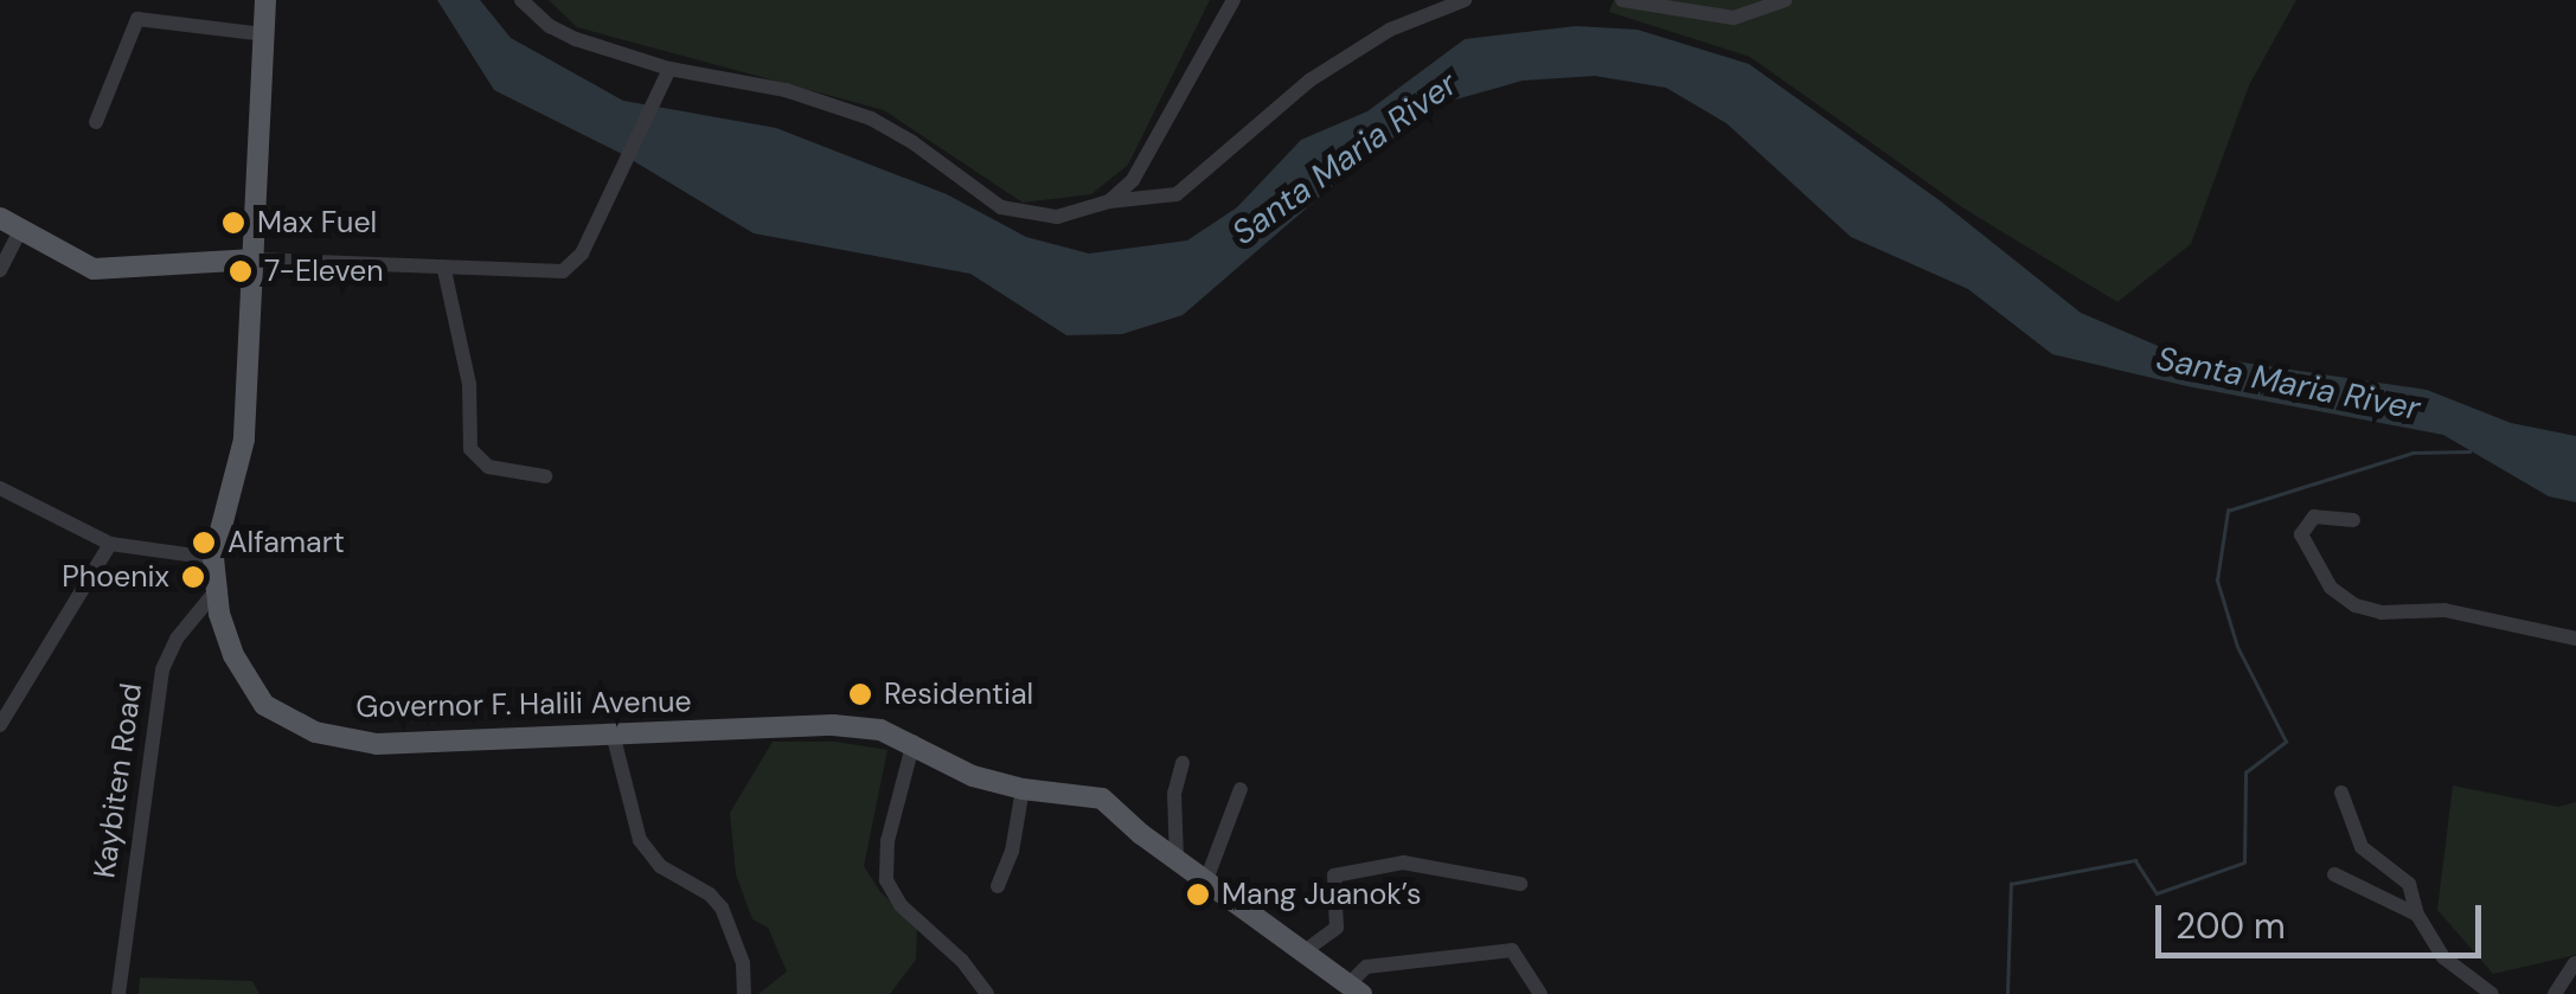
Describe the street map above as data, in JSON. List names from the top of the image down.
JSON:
{
  "streets": {
    "main road": ["Governor F. Halili Avenue"],
    "street": ["Kaybiten Road"]
  },
  "crossings": [
    ["Governor F. Halili Avenue", "Kaybiten Road"]
  ],
  "water": ["Santa Maria River"],
  "places": [
    "Max Fuel",
    "7-Eleven",
    "Alfamart",
    "Phoenix",
    "Residential",
    "Mang Juanok’s"
  ],
  "scale_bar": "200 m"
}
